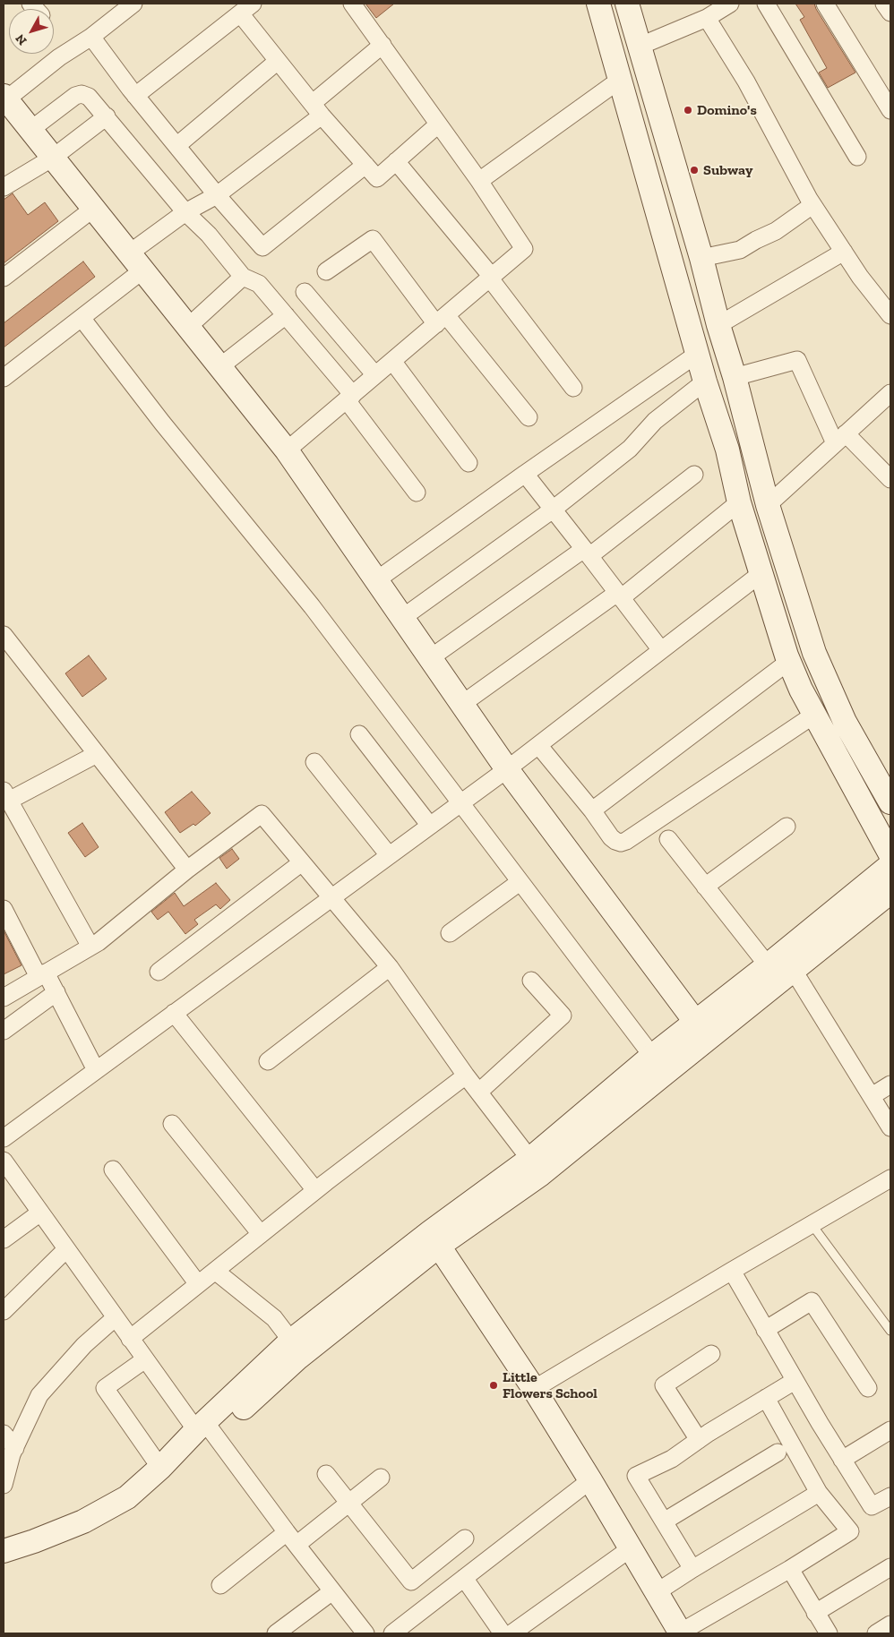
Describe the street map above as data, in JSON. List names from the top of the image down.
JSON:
{
  "places": ["Domino's", "Subway", "Little Flowers School"],
  "north": "bottom left"
}
